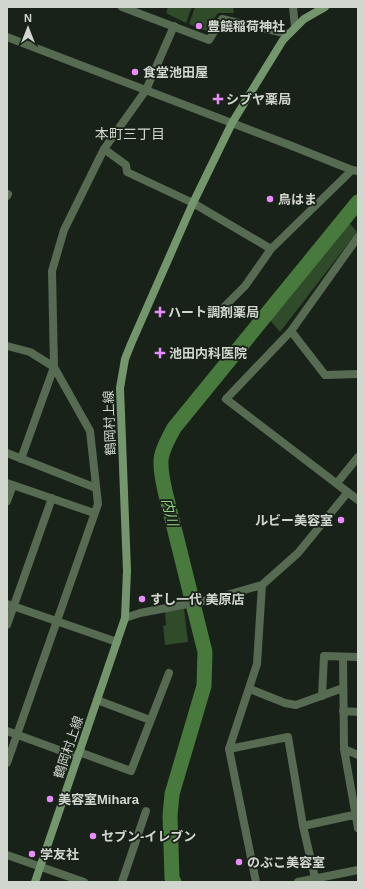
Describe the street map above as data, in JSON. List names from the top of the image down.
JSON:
{
  "streets": {
    "main road": ["鶴岡村上線"]
  },
  "districts": ["本町三丁目"],
  "water": ["内川"],
  "places": {
    "other": [
      "豊饒稲荷神社",
      "食堂池田屋",
      "鳥はま",
      "ルビー美容室",
      "すし一代 美原店",
      "美容室Mihara",
      "セブン-イレブン",
      "学友社",
      "のぶこ美容室"
    ],
    "health": ["シブヤ薬局", "ハート調剤薬局", "池田内科医院"]
  },
  "north": "top"
}
